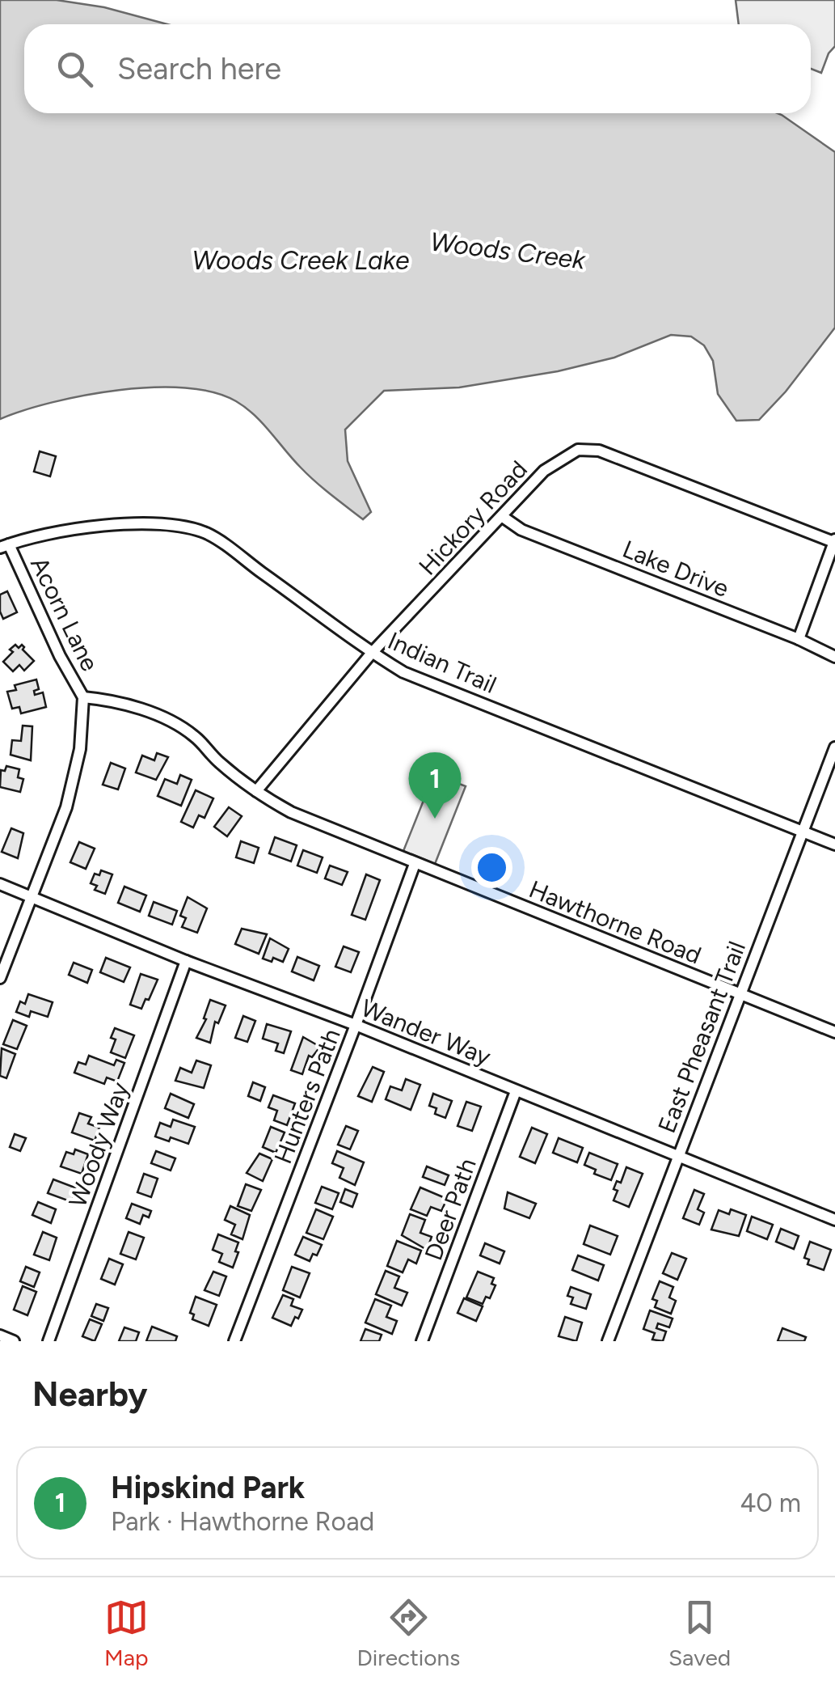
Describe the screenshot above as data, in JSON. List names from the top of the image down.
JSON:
{
  "streets": {
    "street": [
      "Hickory Road",
      "Lake Drive",
      "Acorn Lane",
      "Indian Trail",
      "Hawthorne Road",
      "Wander Way",
      "East Pheasant Trail",
      "Hunters Path",
      "Woody Way",
      "Deer Path"
    ]
  },
  "crossings": [
    ["Hickory Road", "Lake Drive"],
    ["Hickory Road", "Indian Trail"],
    ["Hickory Road", "Hawthorne Road"],
    ["Acorn Lane", "Indian Trail"],
    ["Acorn Lane", "Hawthorne Road"],
    ["Acorn Lane", "Wander Way"],
    ["Indian Trail", "East Pheasant Trail"],
    ["Hawthorne Road", "East Pheasant Trail"],
    ["Hawthorne Road", "Hunters Path"],
    ["Wander Way", "East Pheasant Trail"],
    ["Wander Way", "Hunters Path"],
    ["Wander Way", "Woody Way"],
    ["Wander Way", "Deer Path"]
  ],
  "water": ["Woods Creek", "Woods Creek Lake"],
  "page": {
    "search": "Search here",
    "pins": "1",
    "heading": "Nearby",
    "list": [
      {
        "mark": "1",
        "name": "Hipskind Park",
        "note": "Park · Hawthorne Road",
        "value": "40 m"
      }
    ],
    "nav": ["Map", "Directions", "Saved"]
  }
}
